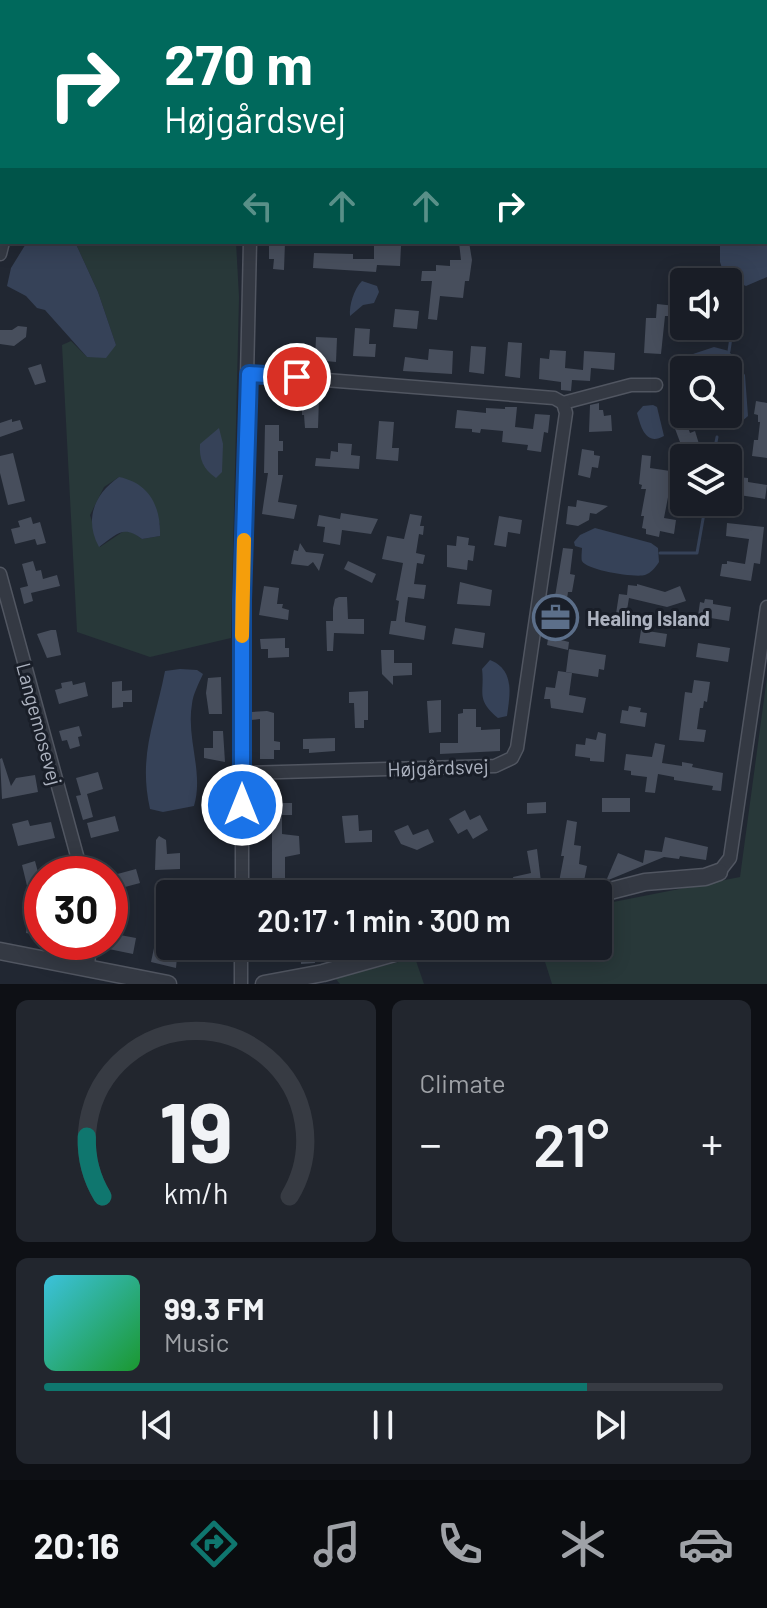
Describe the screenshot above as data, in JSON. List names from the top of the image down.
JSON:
{
  "streets": {
    "street": ["Langemosevej", "Højgårdsvej"]
  },
  "places": {
    "office": ["Healing Island"]
  },
  "page": {
    "turn": ["270 m", "Højgårdsvej"],
    "limit": "30",
    "trip": "20:17 · 1 min · 300 m",
    "tile": "Climate",
    "heat": ["−", "21°", "+"],
    "song": ["99.3 FM", "Music"],
    "tabs": "20:16",
    "gauge": ["19", "km/h"]
  }
}
